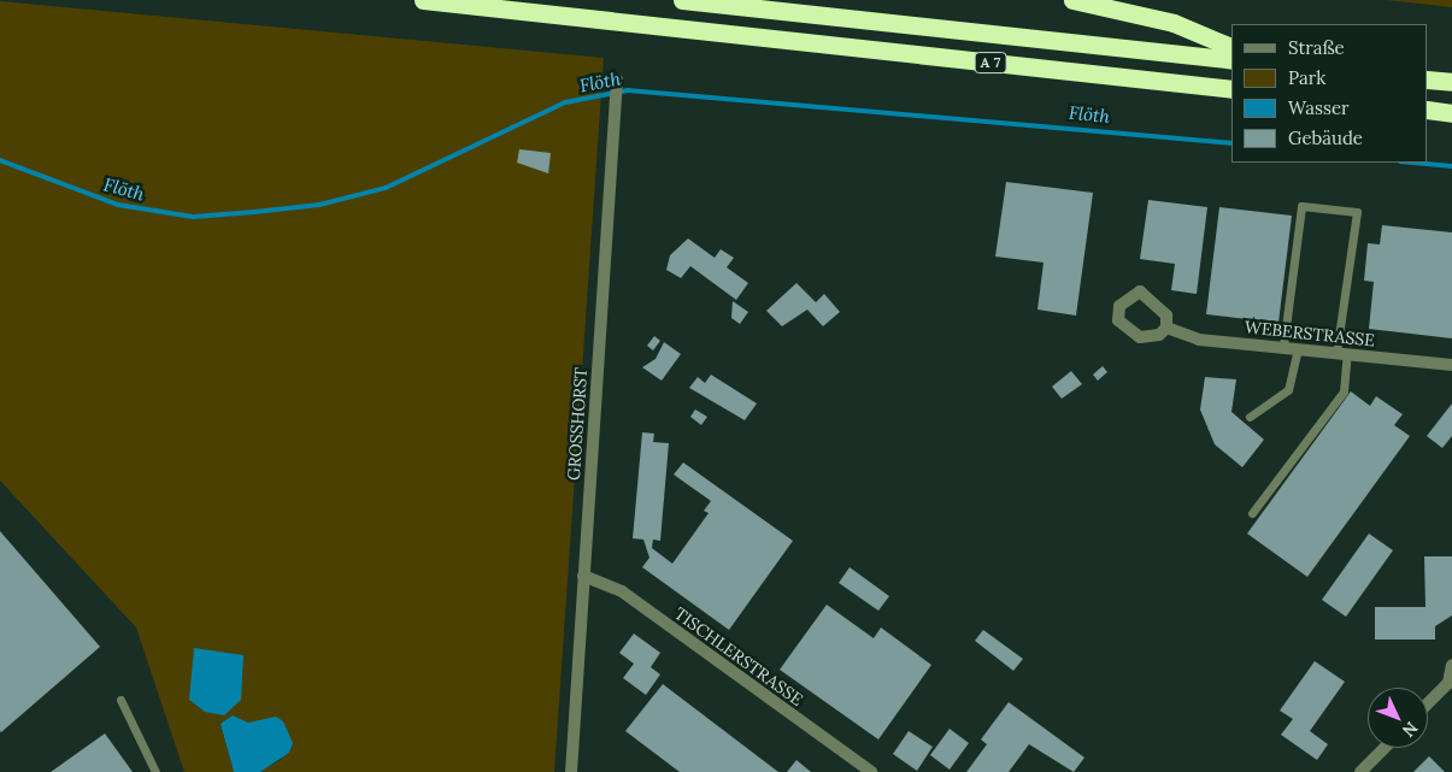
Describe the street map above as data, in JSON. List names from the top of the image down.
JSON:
{
  "streets": {
    "highway": ["A 7"],
    "street": ["WEBERSTRASSE", "GROSSHORST", "TISCHLERSTRASSE"]
  },
  "crossings": [
    ["GROSSHORST", "TISCHLERSTRASSE"]
  ],
  "water": ["Flöth"],
  "legend": [
    "Straße",
    "Park",
    "Wasser",
    "Gebäude"
  ],
  "north": "bottom right"
}
